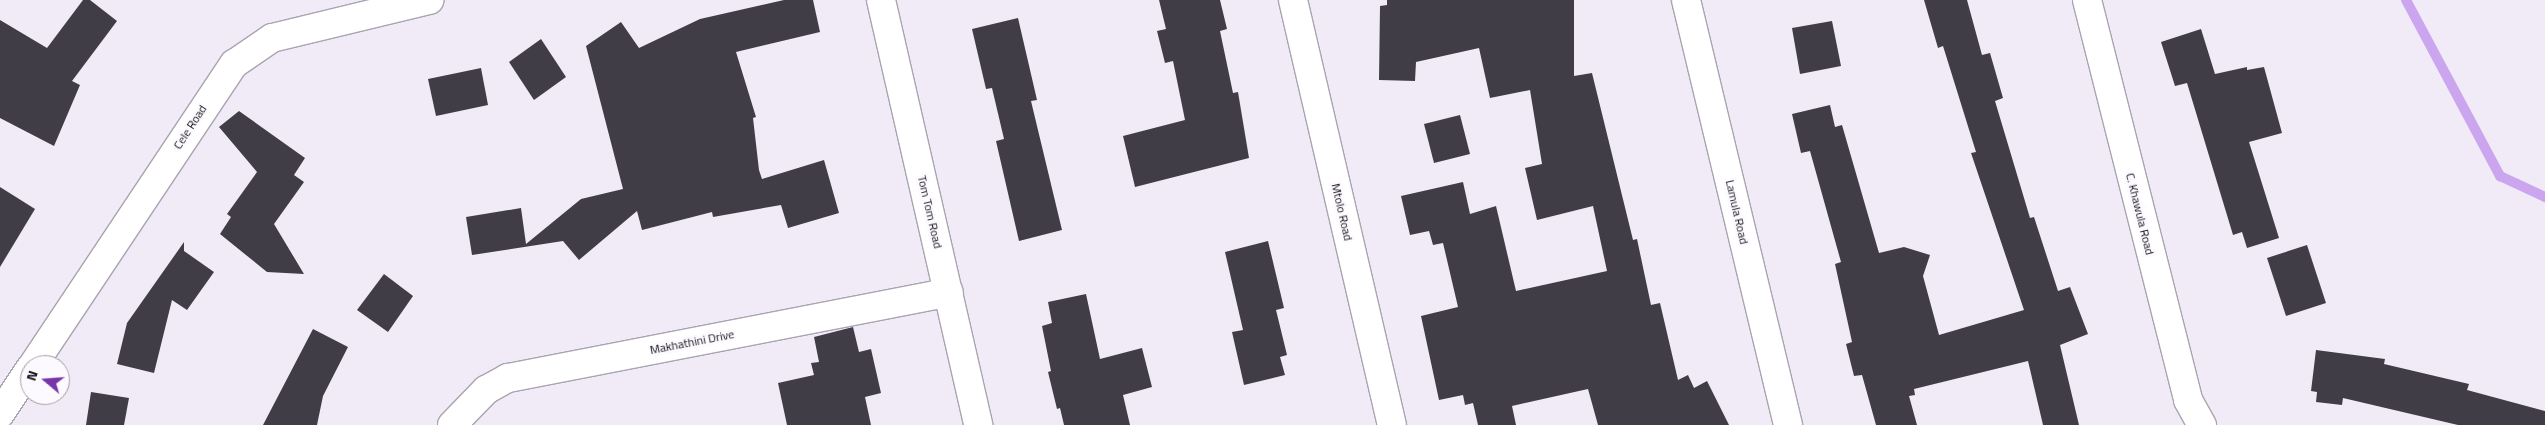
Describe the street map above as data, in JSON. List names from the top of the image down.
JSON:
{
  "streets": {
    "street": [
      "Cele Road",
      "Tom Tom Road",
      "Mtolo Road",
      "Lamula Road",
      "C. Khawula Road",
      "Makhathini Drive"
    ]
  },
  "crossings": [
    ["Tom Tom Road", "Makhathini Drive"]
  ],
  "north": "left"
}
